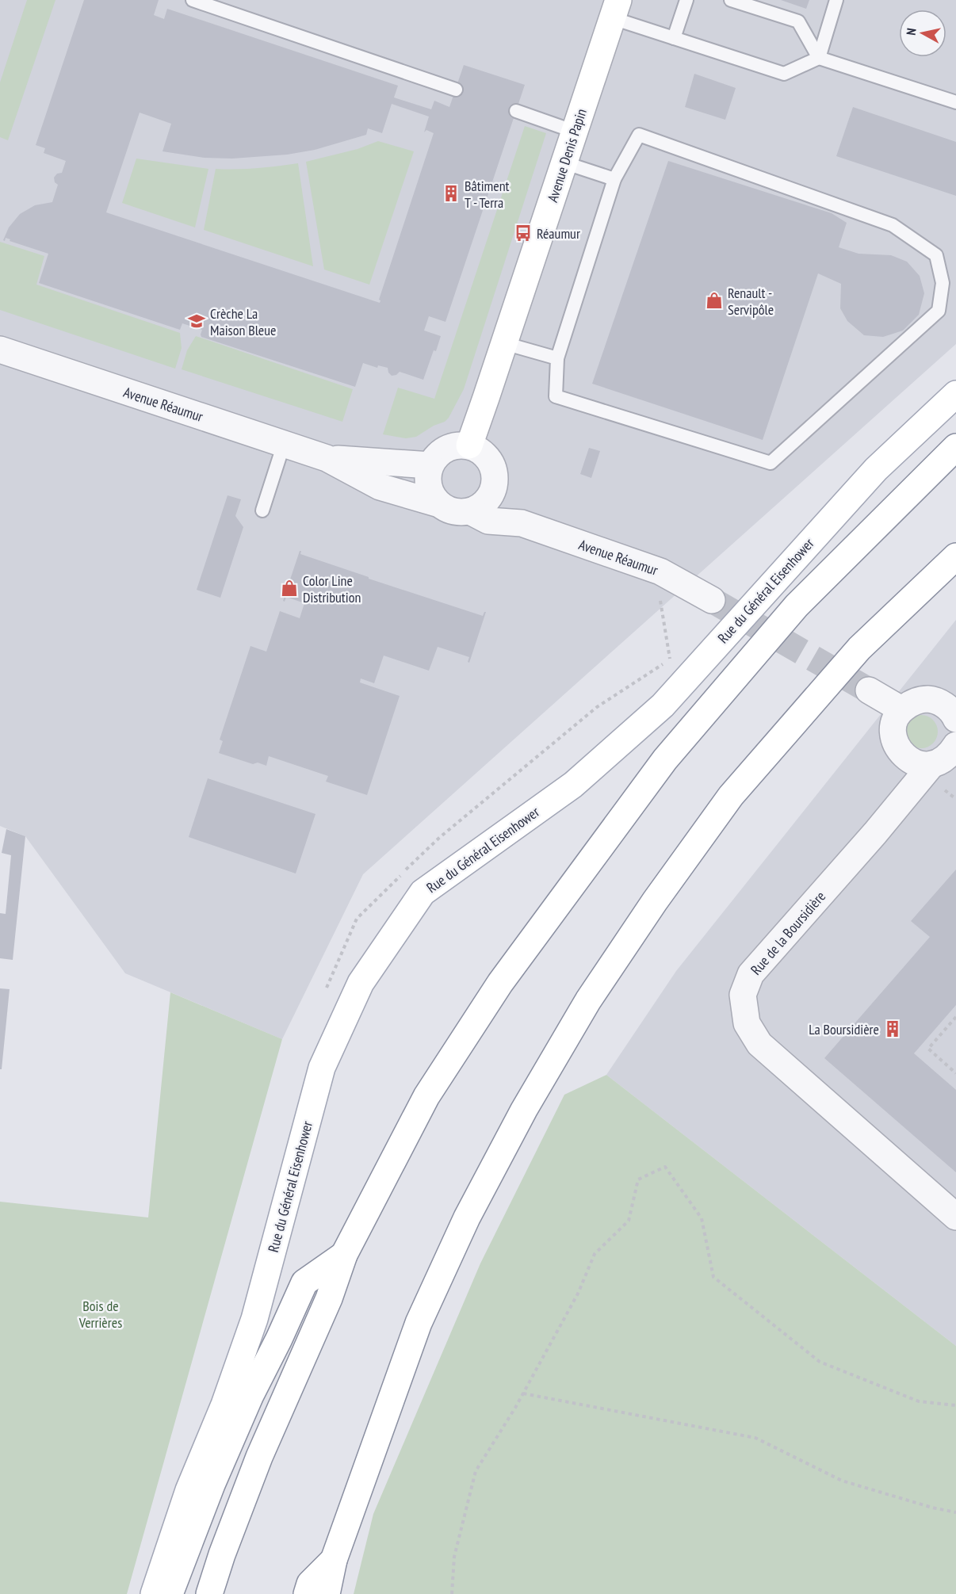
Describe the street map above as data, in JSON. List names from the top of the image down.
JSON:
{
  "streets": {
    "main road": ["Avenue Denis Papin", "Rue du Général Eisenhower"],
    "street": ["Avenue Réaumur", "Rue de la Boursidière"]
  },
  "crossings": [
    ["Avenue Denis Papin", "Avenue Réaumur"]
  ],
  "parks": ["Bois de Verrières"],
  "places": {
    "building": ["Bâtiment T - Terra", "La Boursidière"],
    "bus stop": ["Réaumur"],
    "shop": ["Renault - Servipôle", "Color Line Distribution"],
    "school or university": ["Crèche La Maison Bleue"]
  },
  "north": "left"
}
